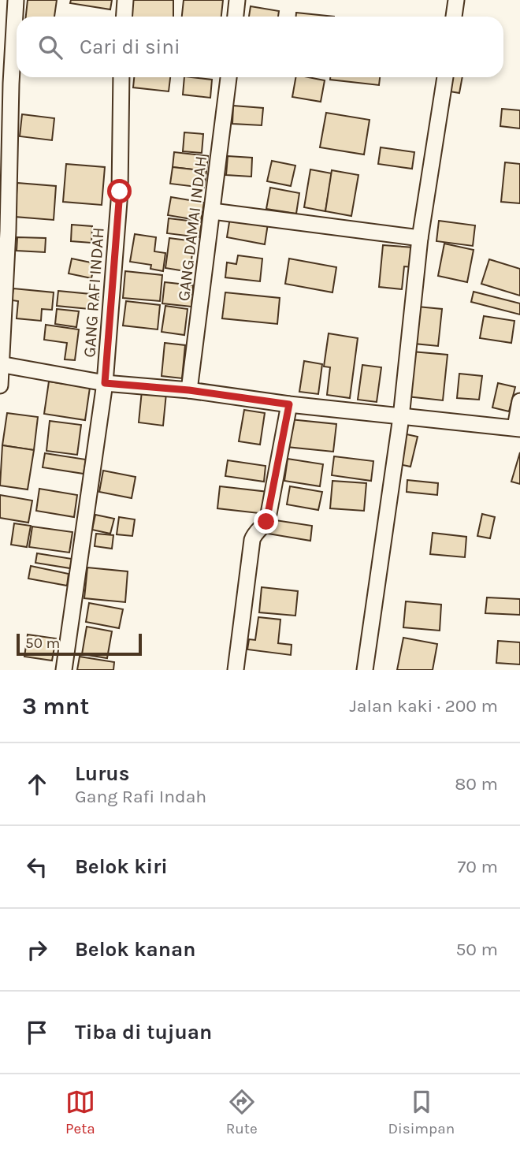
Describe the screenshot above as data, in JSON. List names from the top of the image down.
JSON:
{
  "streets": {
    "street": ["GANG DAMAI INDAH", "GANG RAFI INDAH"]
  },
  "scale_bar": "50 m",
  "page": {
    "search": "Cari di sini",
    "scale": "50 m",
    "heading": ["3 mnt", "Jalan kaki · 200 m"],
    "list": [
      ["Lurus", "Gang Rafi Indah", "80 m"],
      ["Belok kiri", "70 m"],
      ["Belok kanan", "50 m"],
      "Tiba di tujuan"
    ],
    "nav": ["Peta", "Rute", "Disimpan"]
  }
}
